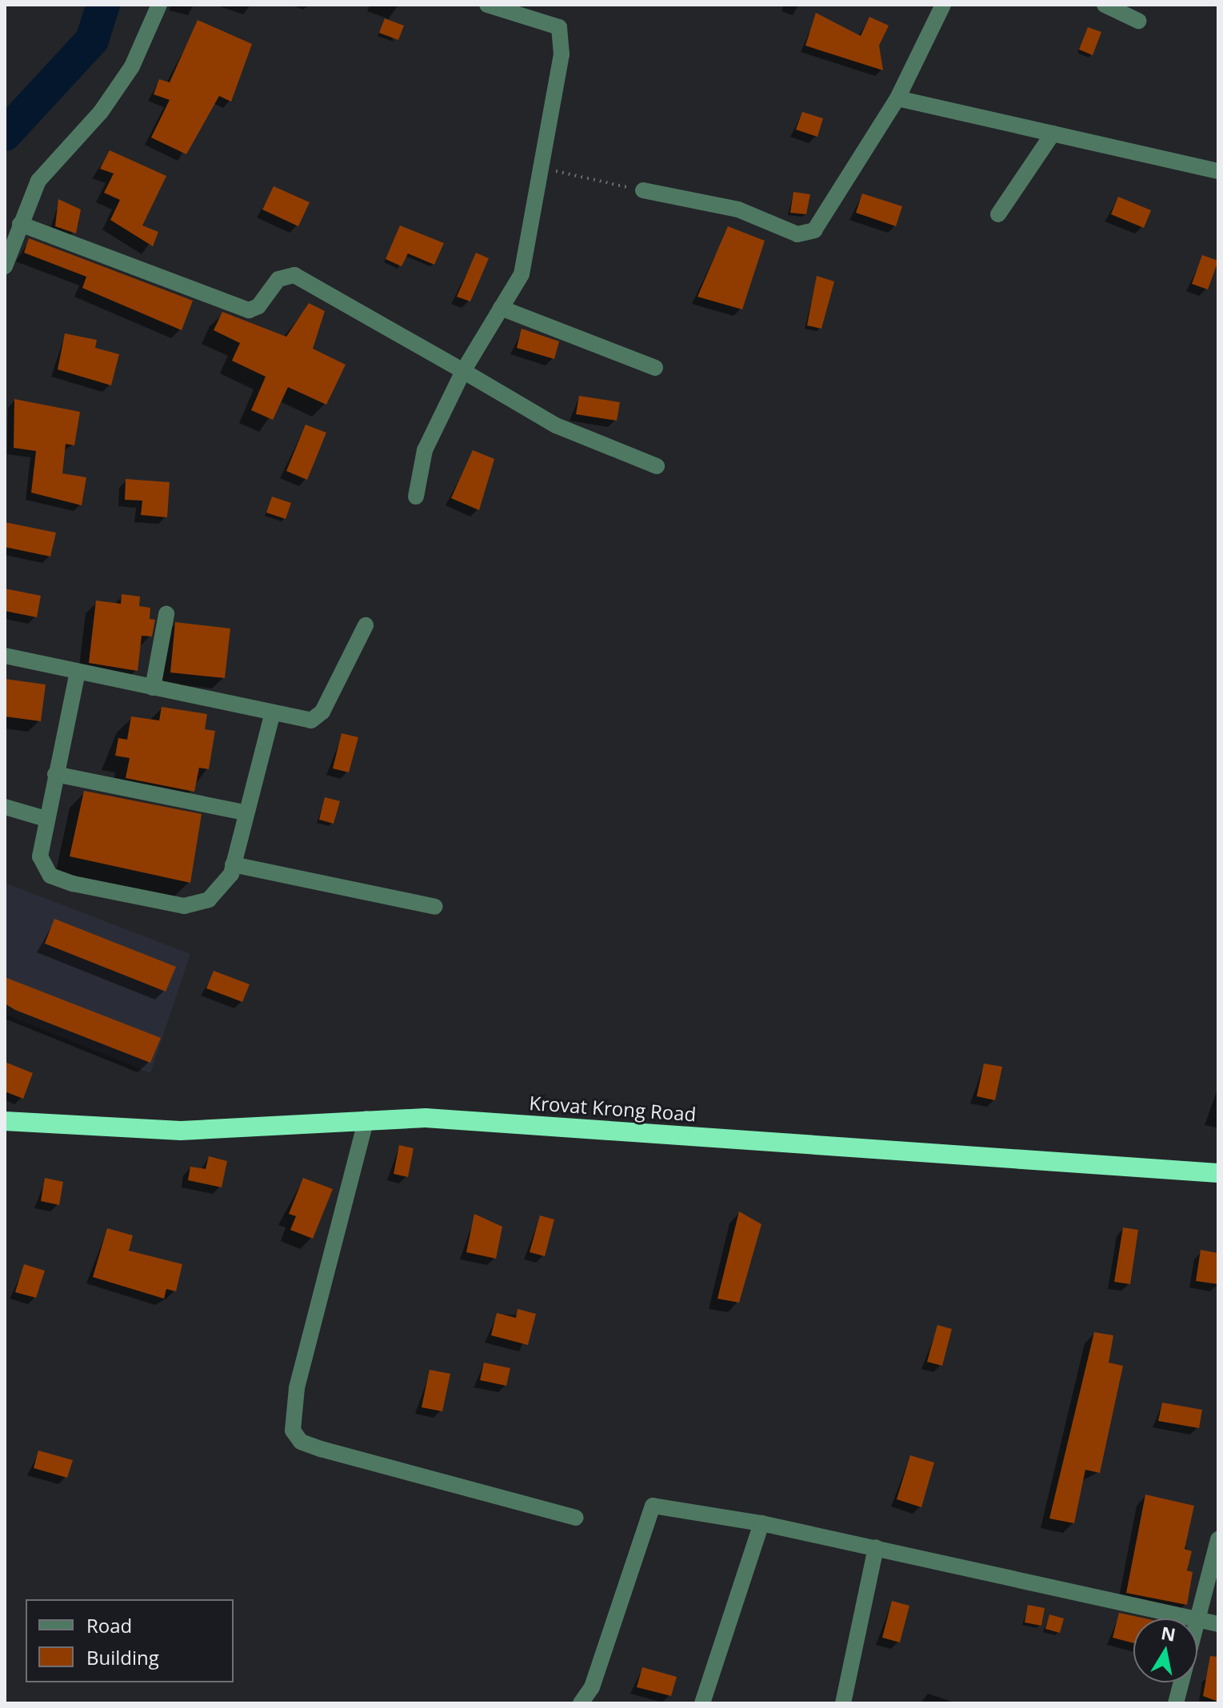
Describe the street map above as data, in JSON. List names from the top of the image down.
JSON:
{
  "streets": {
    "highway": ["Krovat Krong Road"]
  },
  "legend": ["Road", "Building"],
  "north": "top"
}
